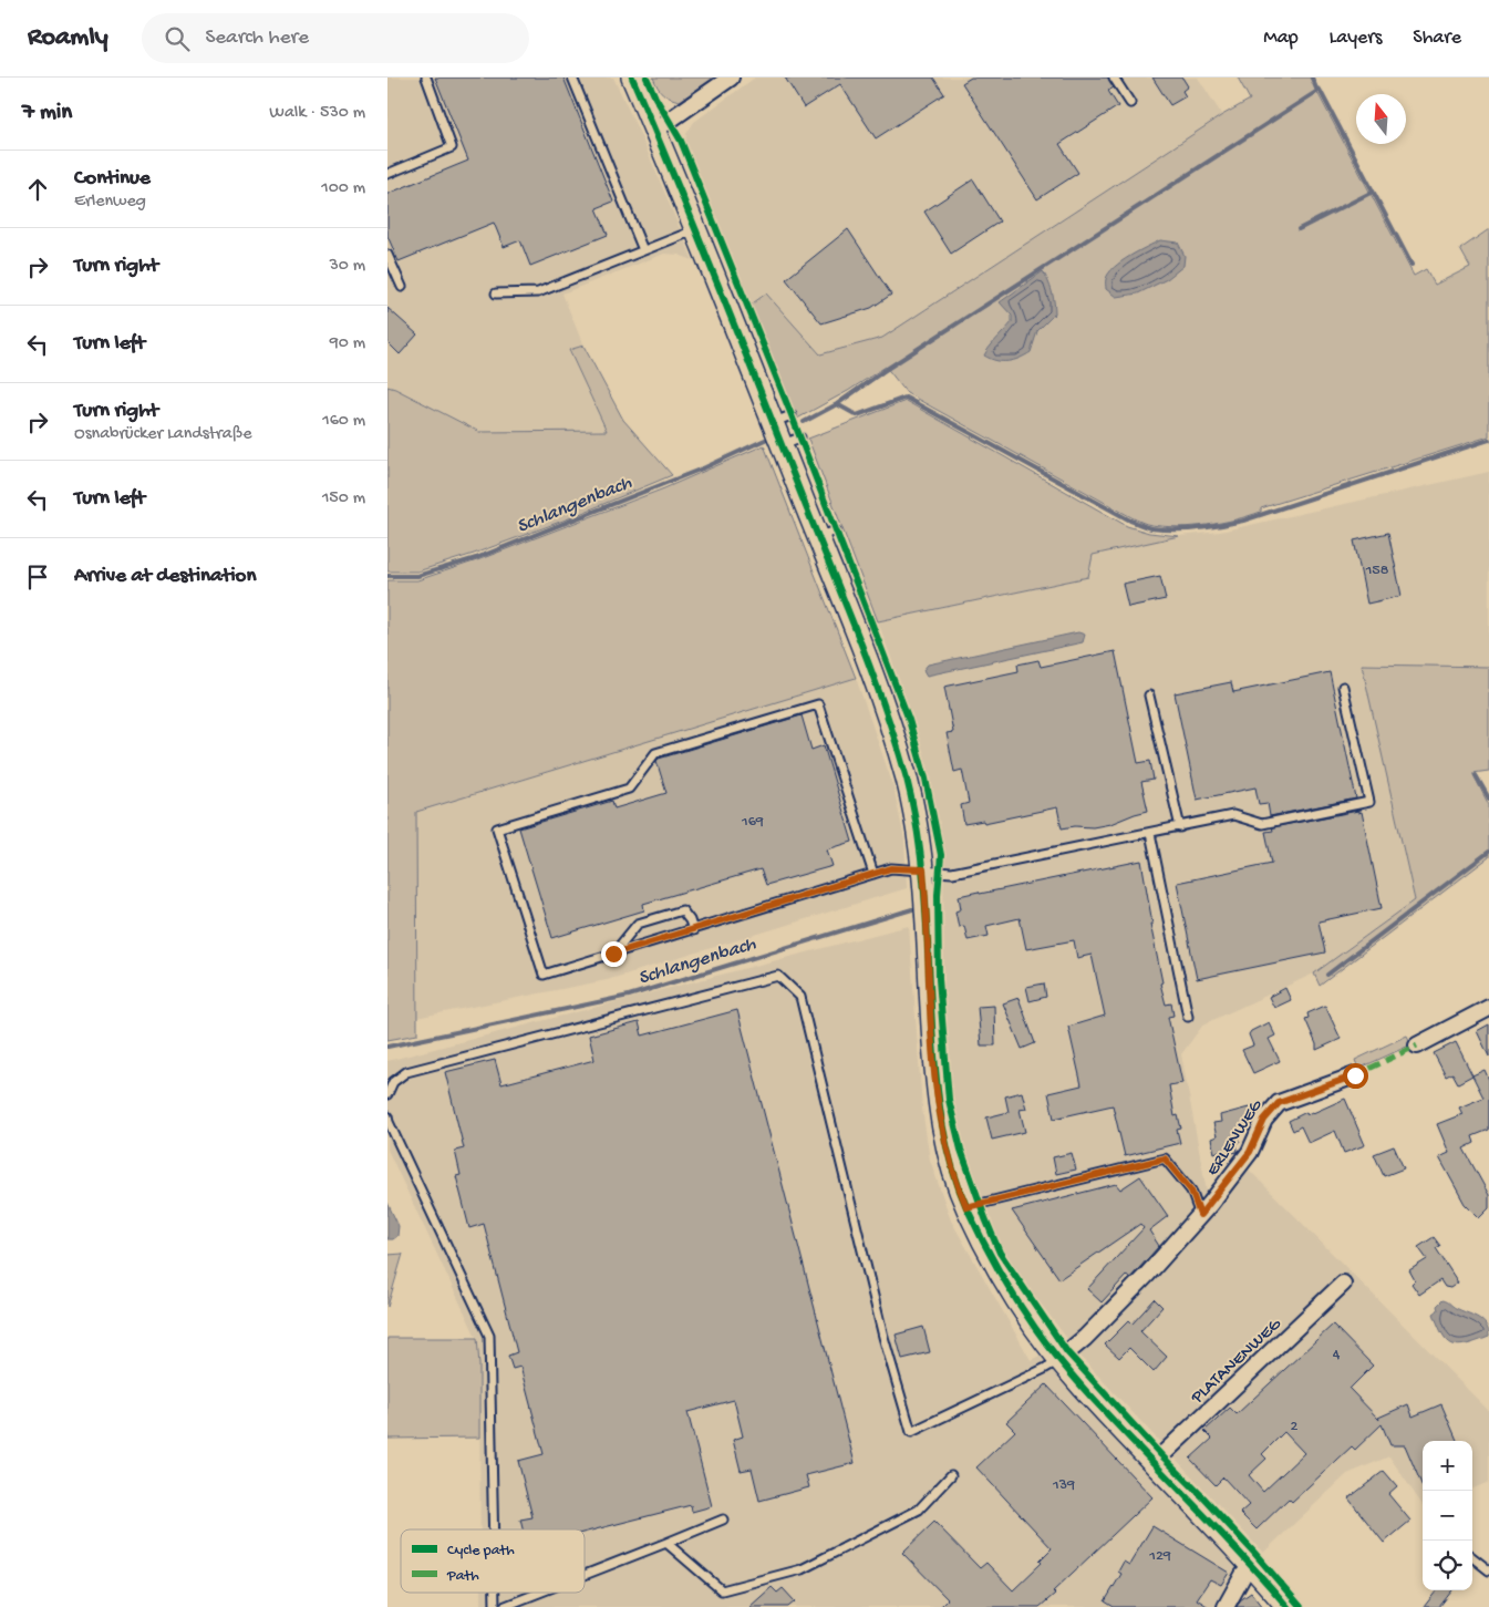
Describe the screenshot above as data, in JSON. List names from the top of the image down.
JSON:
{
  "streets": {
    "street": ["ERLENWEG", "PLATANENWEG"]
  },
  "water": ["Schlangenbach"],
  "house_numbers": [
    "158",
    "169",
    "4",
    "2",
    "139",
    "129"
  ],
  "legend": ["Cycle path", "Path"],
  "north": "top",
  "page": {
    "header": "Roamly",
    "search": "Search here",
    "nav": ["Map", "Layers", "Share"],
    "heading": ["7 min", "Walk · 530 m"],
    "list": [
      ["Continue", "Erlenweg", "100 m"],
      ["Turn right", "30 m"],
      ["Turn left", "90 m"],
      ["Turn right", "Osnabrücker Landstraße", "160 m"],
      ["Turn left", "150 m"],
      "Arrive at destination"
    ],
    "map_buttons": ["+", "−"]
  }
}
